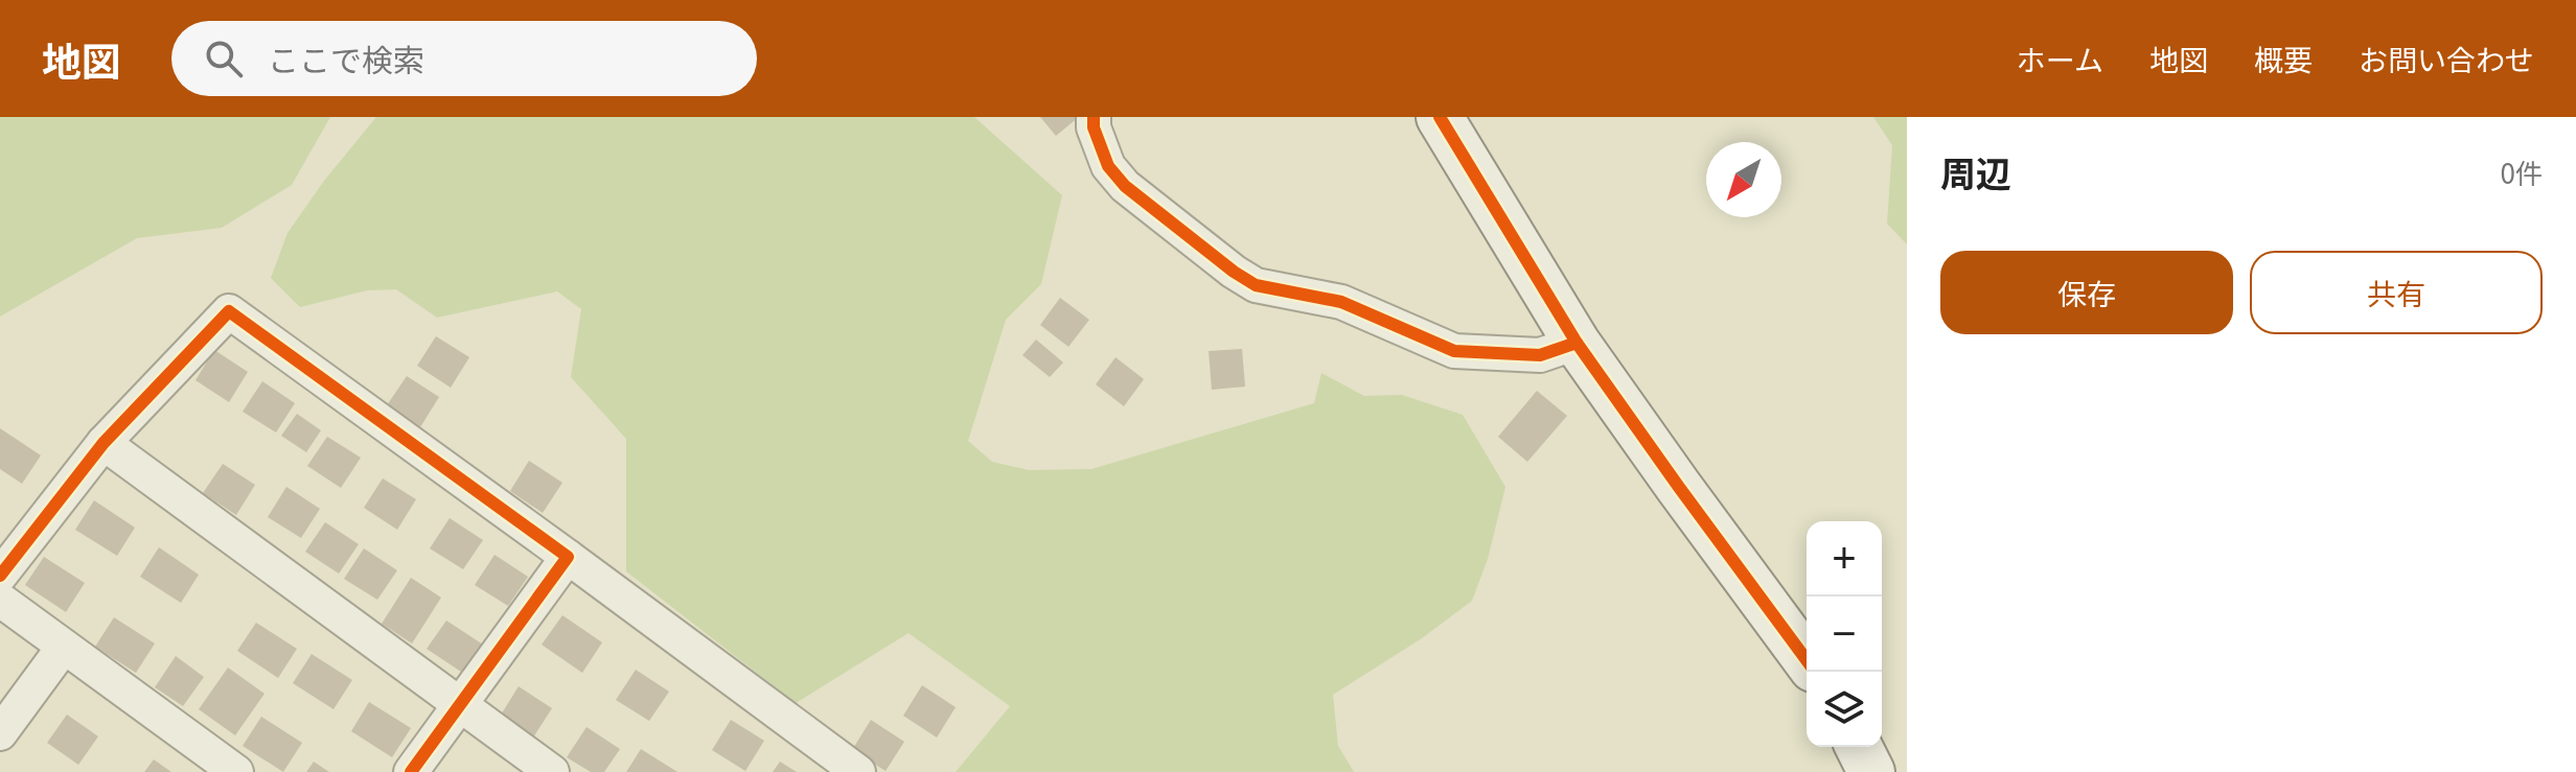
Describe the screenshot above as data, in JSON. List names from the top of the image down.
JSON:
{
  "north": "bottom left",
  "page": {
    "header": "地図",
    "search": "ここで検索",
    "nav": [
      "ホーム",
      "地図",
      "概要",
      "お問い合わせ"
    ],
    "heading": ["周辺", "0件"],
    "buttons": ["保存", "共有"],
    "map_buttons": ["+", "−"]
  }
}
